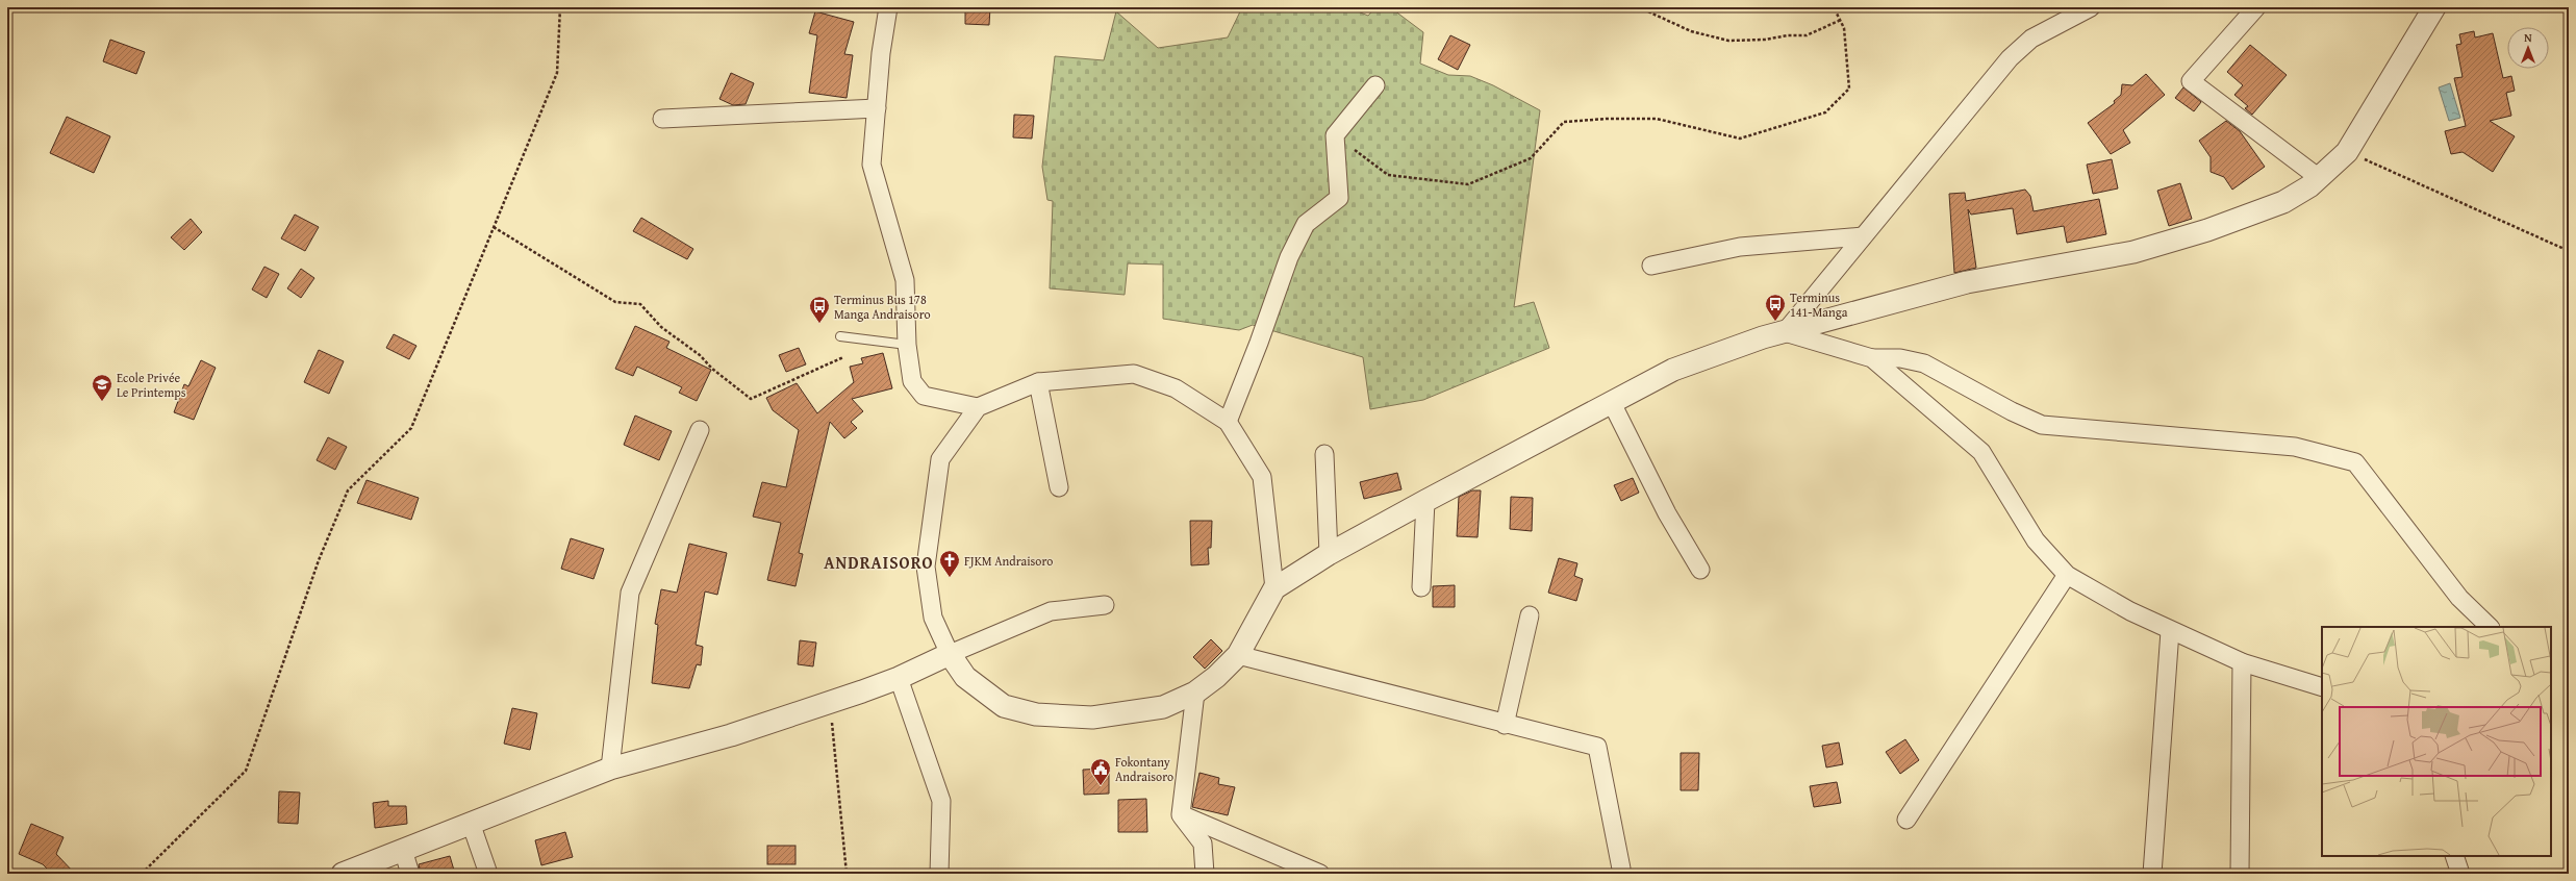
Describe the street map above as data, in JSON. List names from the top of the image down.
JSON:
{
  "districts": ["ANDRAISORO"],
  "places": {
    "bus stop": ["Terminus 141-Manga", "Terminus Bus 178 Manga Andraisoro"],
    "school or university": ["Ecole Privée Le Printemps"],
    "church": ["FJKM Andraisoro"],
    "public building": ["Fokontany Andraisoro"]
  },
  "north": "top"
}
